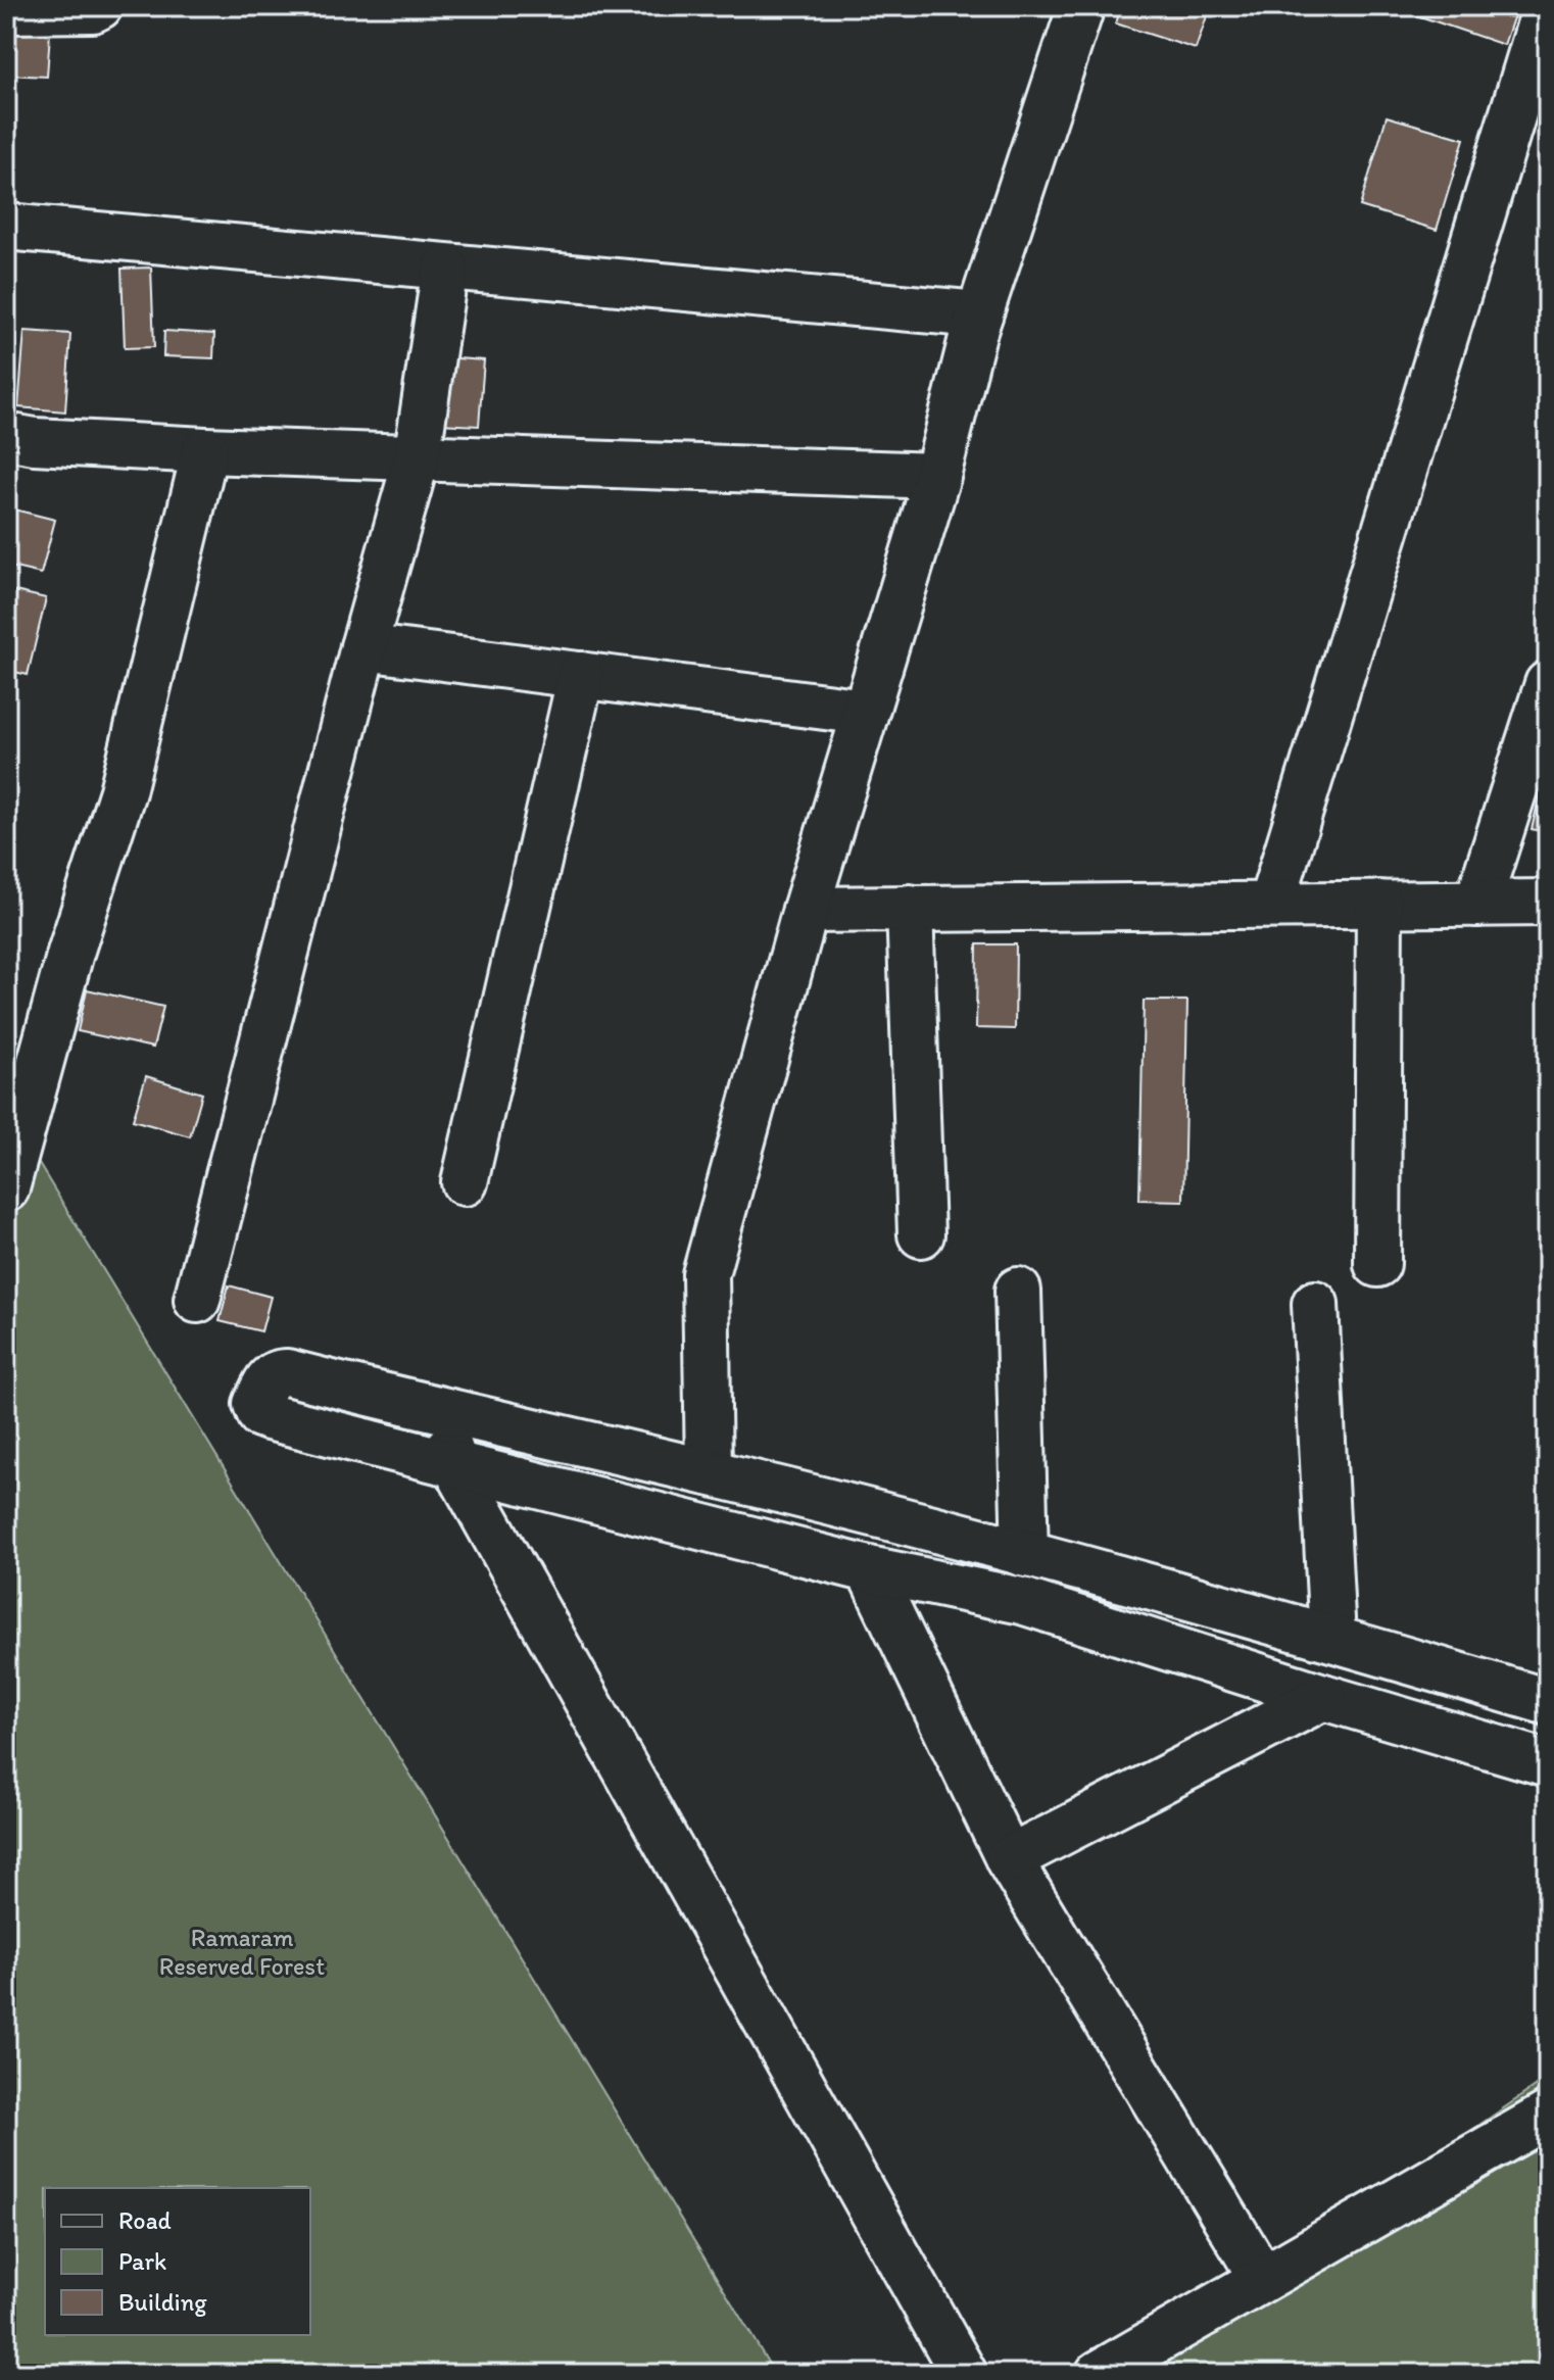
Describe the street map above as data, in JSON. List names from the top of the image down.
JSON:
{
  "parks": ["Ramaram Reserved Forest"],
  "legend": ["Road", "Park", "Building"]
}
